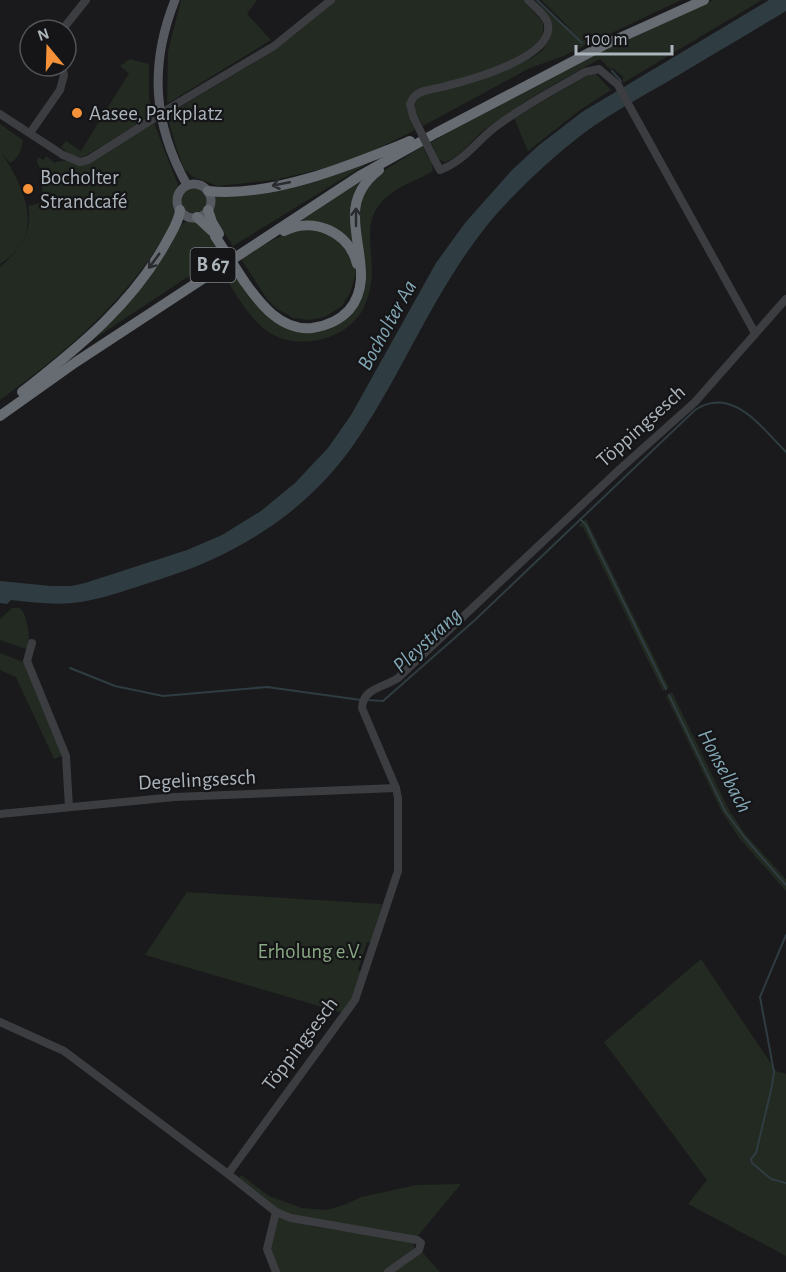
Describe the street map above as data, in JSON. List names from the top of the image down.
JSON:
{
  "streets": {
    "highway": ["B 67"],
    "street": ["Töppingsesch", "Degelingsesch"]
  },
  "crossings": [
    ["Töppingsesch", "Degelingsesch"]
  ],
  "water": ["Bocholter Aa", "Pleystrang", "Honselbach"],
  "parks": ["Erholung e.V."],
  "places": ["Aasee, Parkplatz", "Bocholter Strandcafé"],
  "scale_bar": "100 m",
  "north": "top"
}
